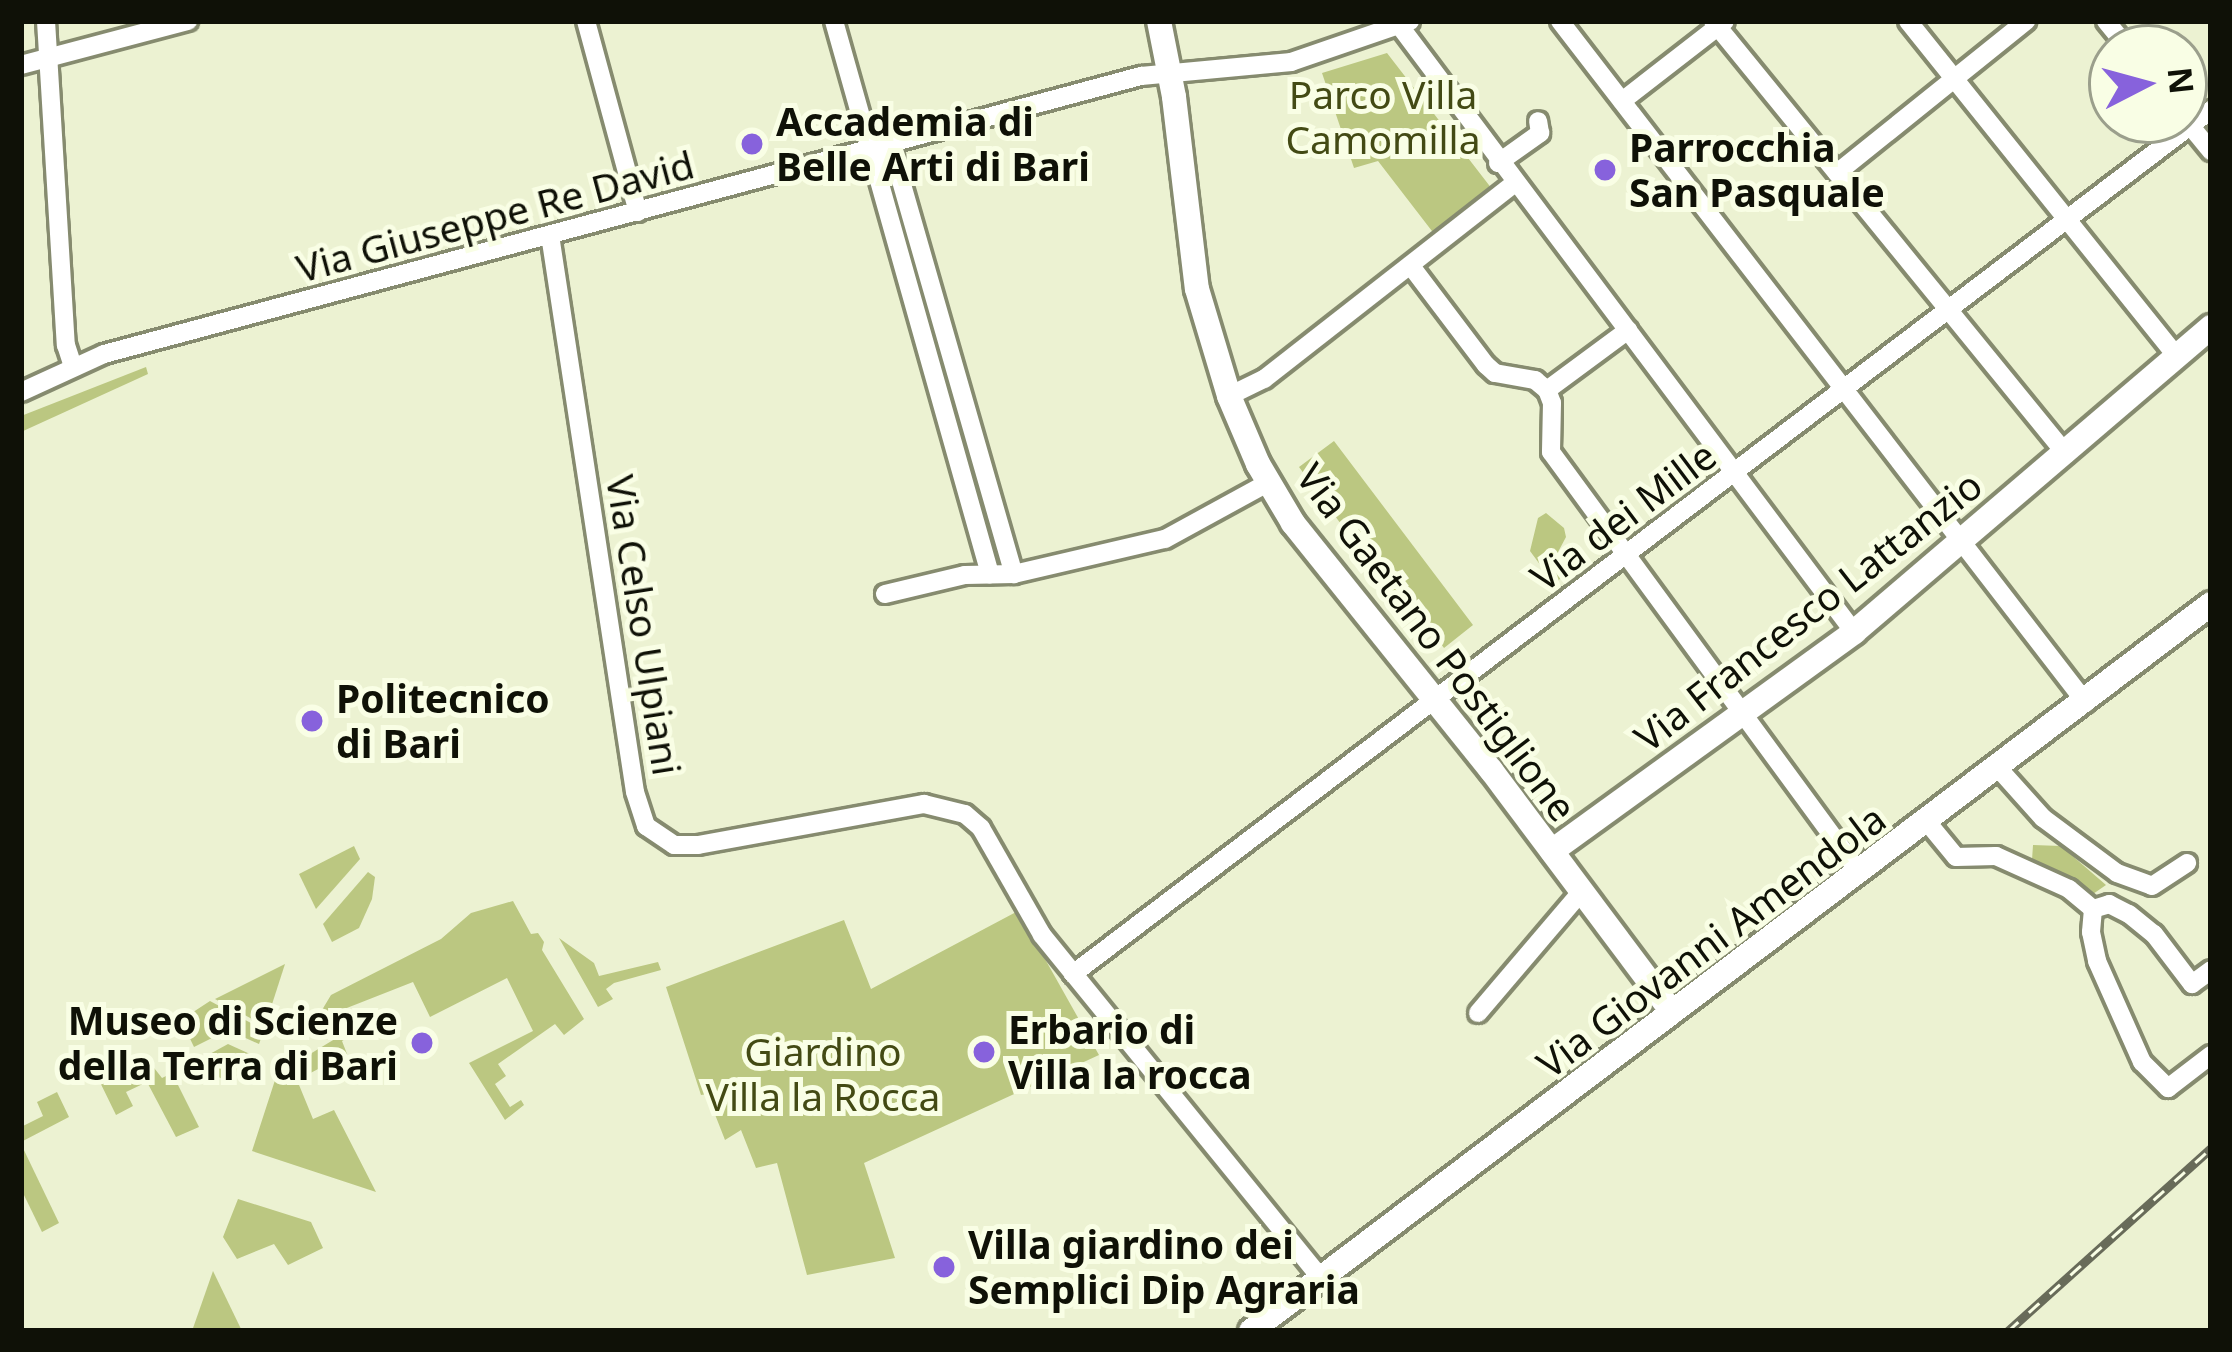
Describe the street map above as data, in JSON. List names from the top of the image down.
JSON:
{
  "streets": {
    "main road": ["Via Francesco Lattanzio", "Via Gaetano Postiglione", "Via Giovanni Amendola"],
    "street": ["Via Giuseppe Re David", "Via dei Mille", "Via Celso Ulpiani"]
  },
  "crossings": [
    ["Via Giuseppe Re David", "Via Celso Ulpiani"],
    ["Via Giuseppe Re David", "Via Gaetano Postiglione"],
    ["Via dei Mille", "Via Celso Ulpiani"],
    ["Via dei Mille", "Via Gaetano Postiglione"],
    ["Via Francesco Lattanzio", "Via Gaetano Postiglione"],
    ["Via Celso Ulpiani", "Via Giovanni Amendola"],
    ["Via Gaetano Postiglione", "Via Giovanni Amendola"]
  ],
  "parks": ["Parco Villa Camomilla", "Giardino Villa la Rocca"],
  "places": [
    "Accademia di Belle Arti di Bari",
    "Parrocchia San Pasquale",
    "Politecnico di Bari",
    "Museo di Scienze della Terra di Bari",
    "Erbario di Villa la rocca",
    "Villa giardino dei Semplici Dip Agraria"
  ],
  "north": "right"
}
